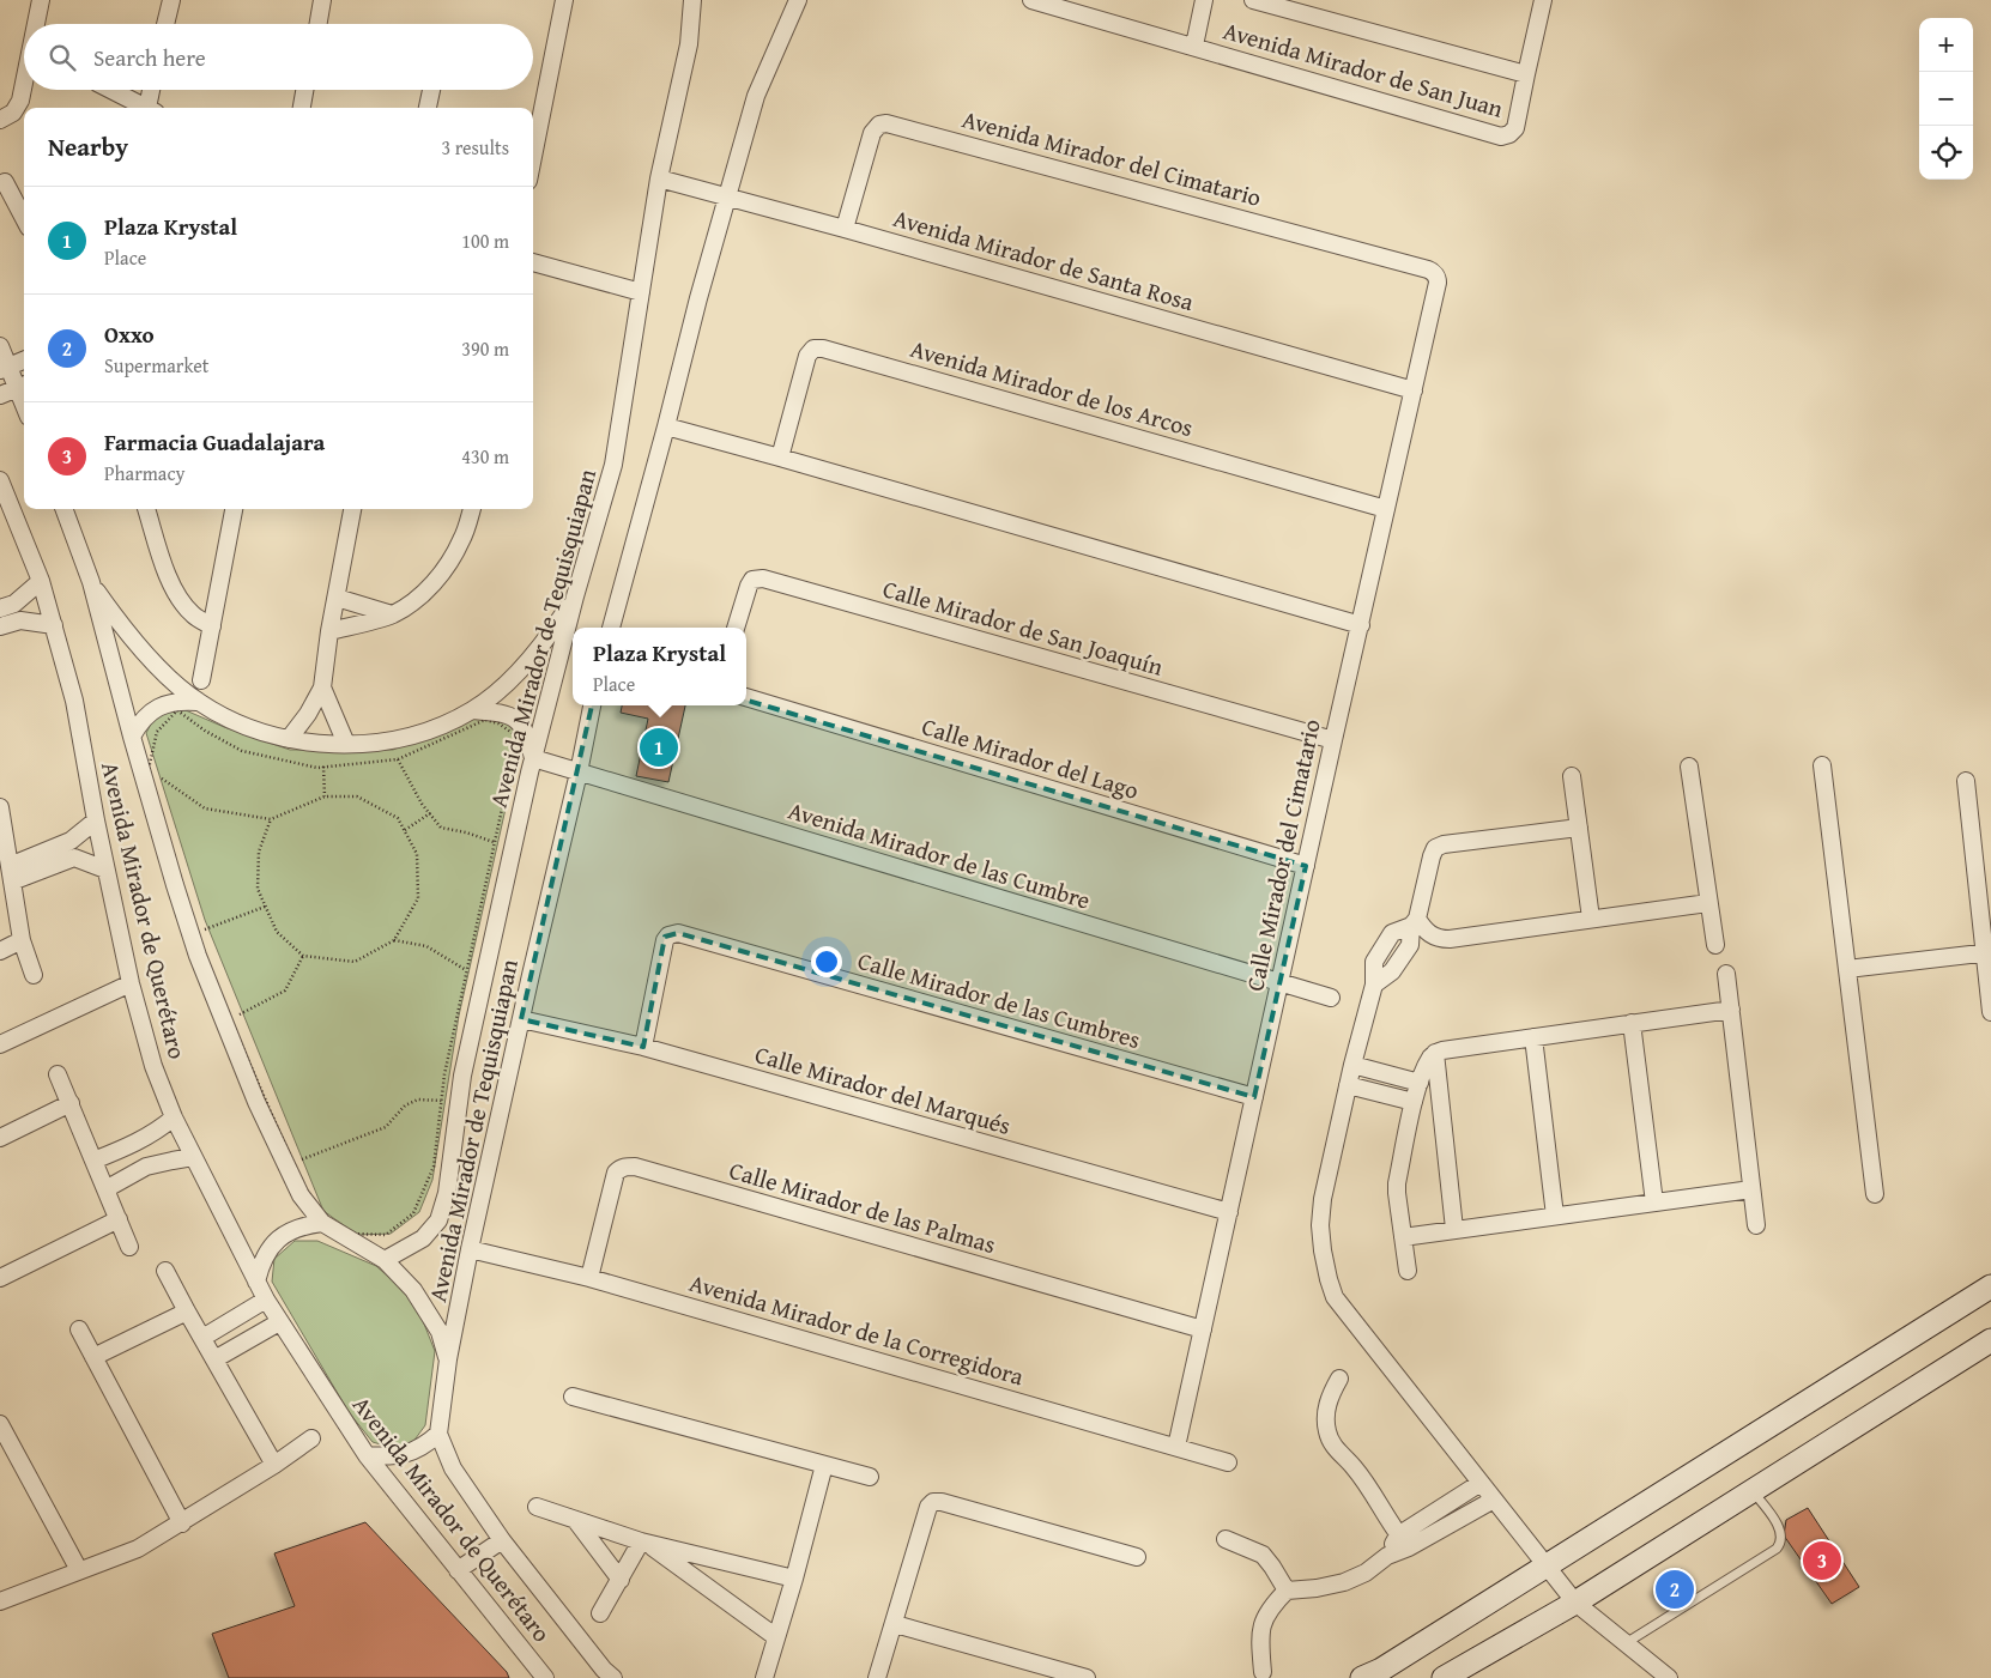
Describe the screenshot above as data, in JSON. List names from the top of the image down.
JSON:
{
  "streets": {
    "street": [
      "Avenida Mirador de San Juan",
      "Avenida Mirador del Cimatario",
      "Avenida Mirador de Santa Rosa",
      "Avenida Mirador de los Arcos",
      "Calle Mirador de San Joaquín",
      "Avenida Mirador de Tequisquiapan",
      "Calle Mirador del Lago",
      "Avenida Mirador de las Cumbre",
      "Calle Mirador del Cimatario",
      "Avenida Mirador de Querétaro",
      "Calle Mirador de las Cumbres",
      "Calle Mirador del Marqués",
      "Calle Mirador de las Palmas",
      "Avenida Mirador de la Corregidora"
    ]
  },
  "crossings": [
    ["Avenida Mirador del Cimatario", "Avenida Mirador de Santa Rosa"],
    ["Avenida Mirador del Cimatario", "Calle Mirador del Cimatario"],
    ["Avenida Mirador de Santa Rosa", "Avenida Mirador de Tequisquiapan"],
    ["Avenida Mirador de Santa Rosa", "Calle Mirador del Cimatario"],
    ["Avenida Mirador de los Arcos", "Calle Mirador del Cimatario"],
    ["Calle Mirador de San Joaquín", "Calle Mirador del Cimatario"],
    ["Avenida Mirador de Tequisquiapan", "Avenida Mirador de las Cumbre"],
    ["Avenida Mirador de Tequisquiapan", "Avenida Mirador de Querétaro"],
    ["Avenida Mirador de Tequisquiapan", "Calle Mirador del Marqués"],
    ["Avenida Mirador de Tequisquiapan", "Avenida Mirador de la Corregidora"],
    ["Calle Mirador del Lago", "Calle Mirador del Cimatario"],
    ["Avenida Mirador de las Cumbre", "Calle Mirador del Cimatario"],
    ["Calle Mirador del Cimatario", "Calle Mirador de las Cumbres"],
    ["Calle Mirador del Cimatario", "Calle Mirador del Marqués"],
    ["Calle Mirador del Cimatario", "Calle Mirador de las Palmas"],
    ["Calle Mirador del Cimatario", "Avenida Mirador de la Corregidora"],
    ["Calle Mirador de las Cumbres", "Calle Mirador del Marqués"],
    ["Calle Mirador de las Palmas", "Avenida Mirador de la Corregidora"]
  ],
  "page": {
    "map_buttons": ["+", "−"],
    "search": "Search here",
    "heading": ["Nearby", "3 results"],
    "list": [
      {
        "mark": "1",
        "name": "Plaza Krystal",
        "note": "Place",
        "value": "100 m"
      },
      {
        "mark": "2",
        "name": "Oxxo",
        "note": "Supermarket",
        "value": "390 m"
      },
      {
        "mark": "3",
        "name": "Farmacia Guadalajara",
        "note": "Pharmacy",
        "value": "430 m"
      }
    ],
    "popup": ["Plaza Krystal", "Place"],
    "pins": ["1", "3", "2"]
  }
}
